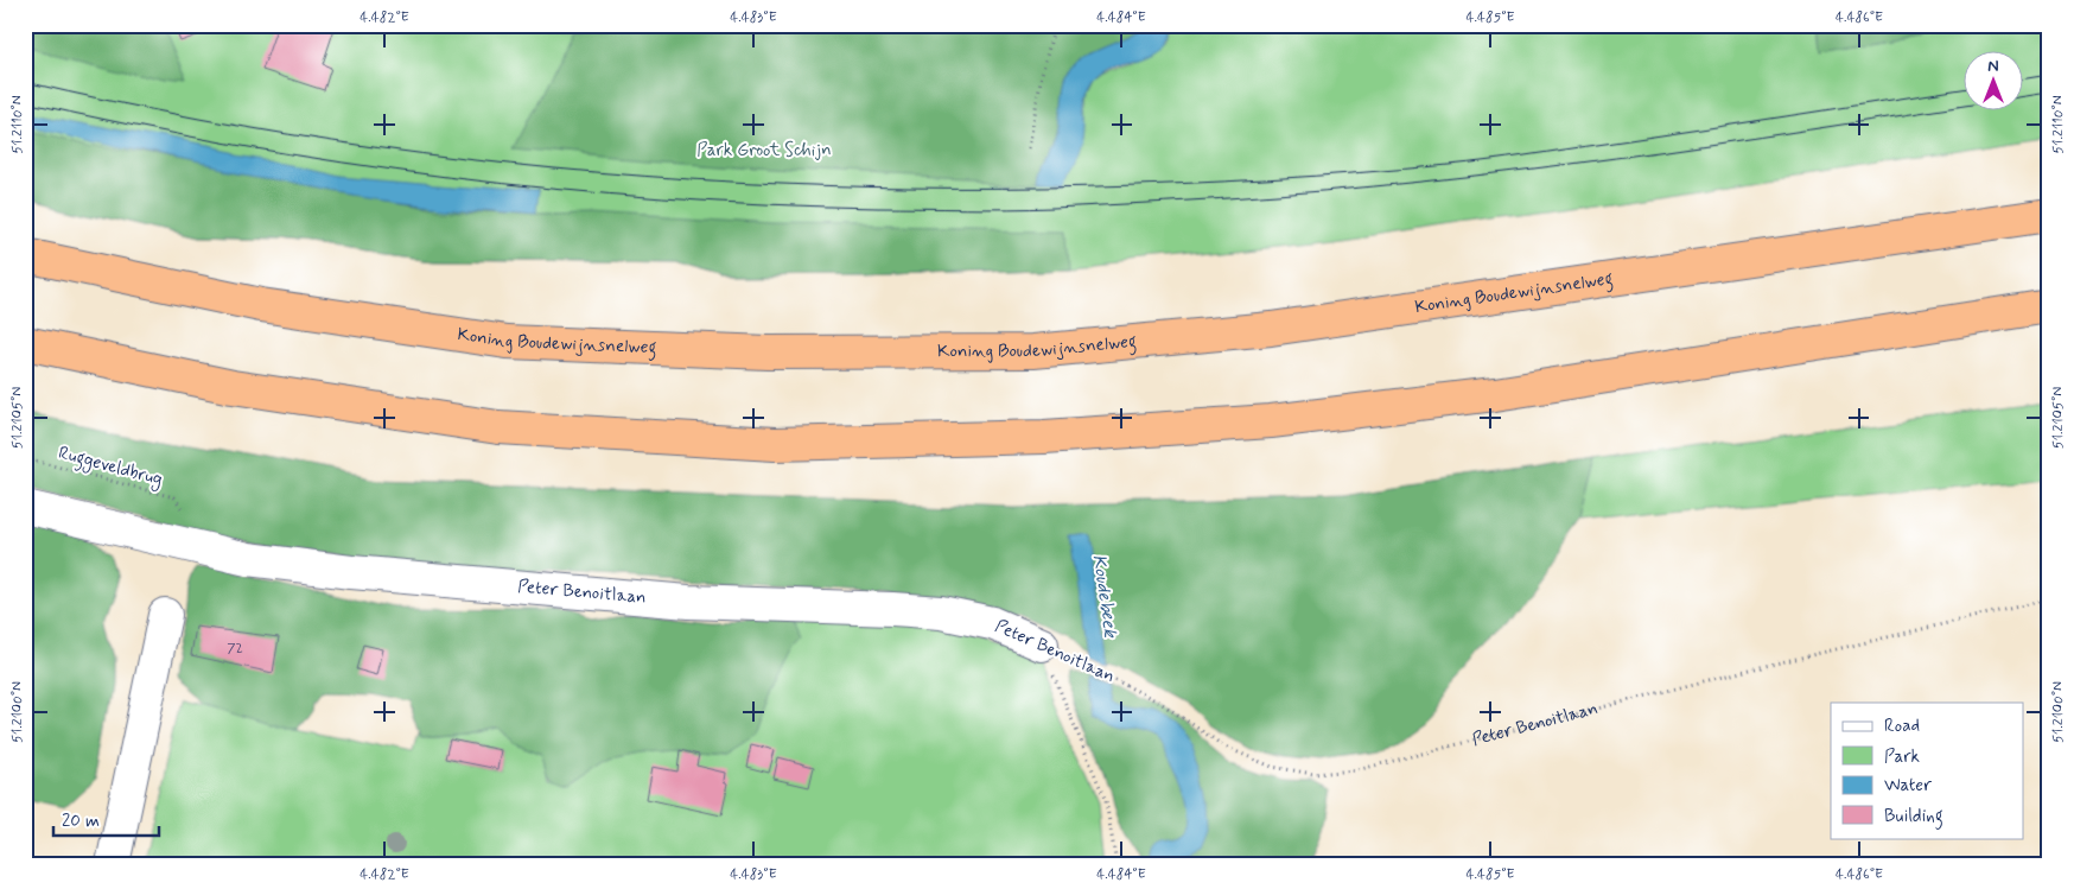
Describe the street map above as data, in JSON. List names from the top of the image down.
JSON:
{
  "streets": {
    "highway": ["Koning Boudewijnsnelweg"],
    "street": ["Peter Benoitlaan"],
    "path": ["Ruggeveldbrug"]
  },
  "crossings": [
    ["Ruggeveldbrug", "Peter Benoitlaan"]
  ],
  "water": ["Koudebeek"],
  "parks": ["Park Groot Schijn"],
  "house_numbers": ["72"],
  "legend": [
    "Road",
    "Park",
    "Water",
    "Building"
  ],
  "scale_bar": "20 m",
  "north": "top",
  "coordinates": [
    "4.482°E",
    "4.483°E",
    "4.484°E",
    "4.485°E",
    "4.486°E",
    "51.2110°N",
    "51.2105°N",
    "51.2100°N"
  ]
}
